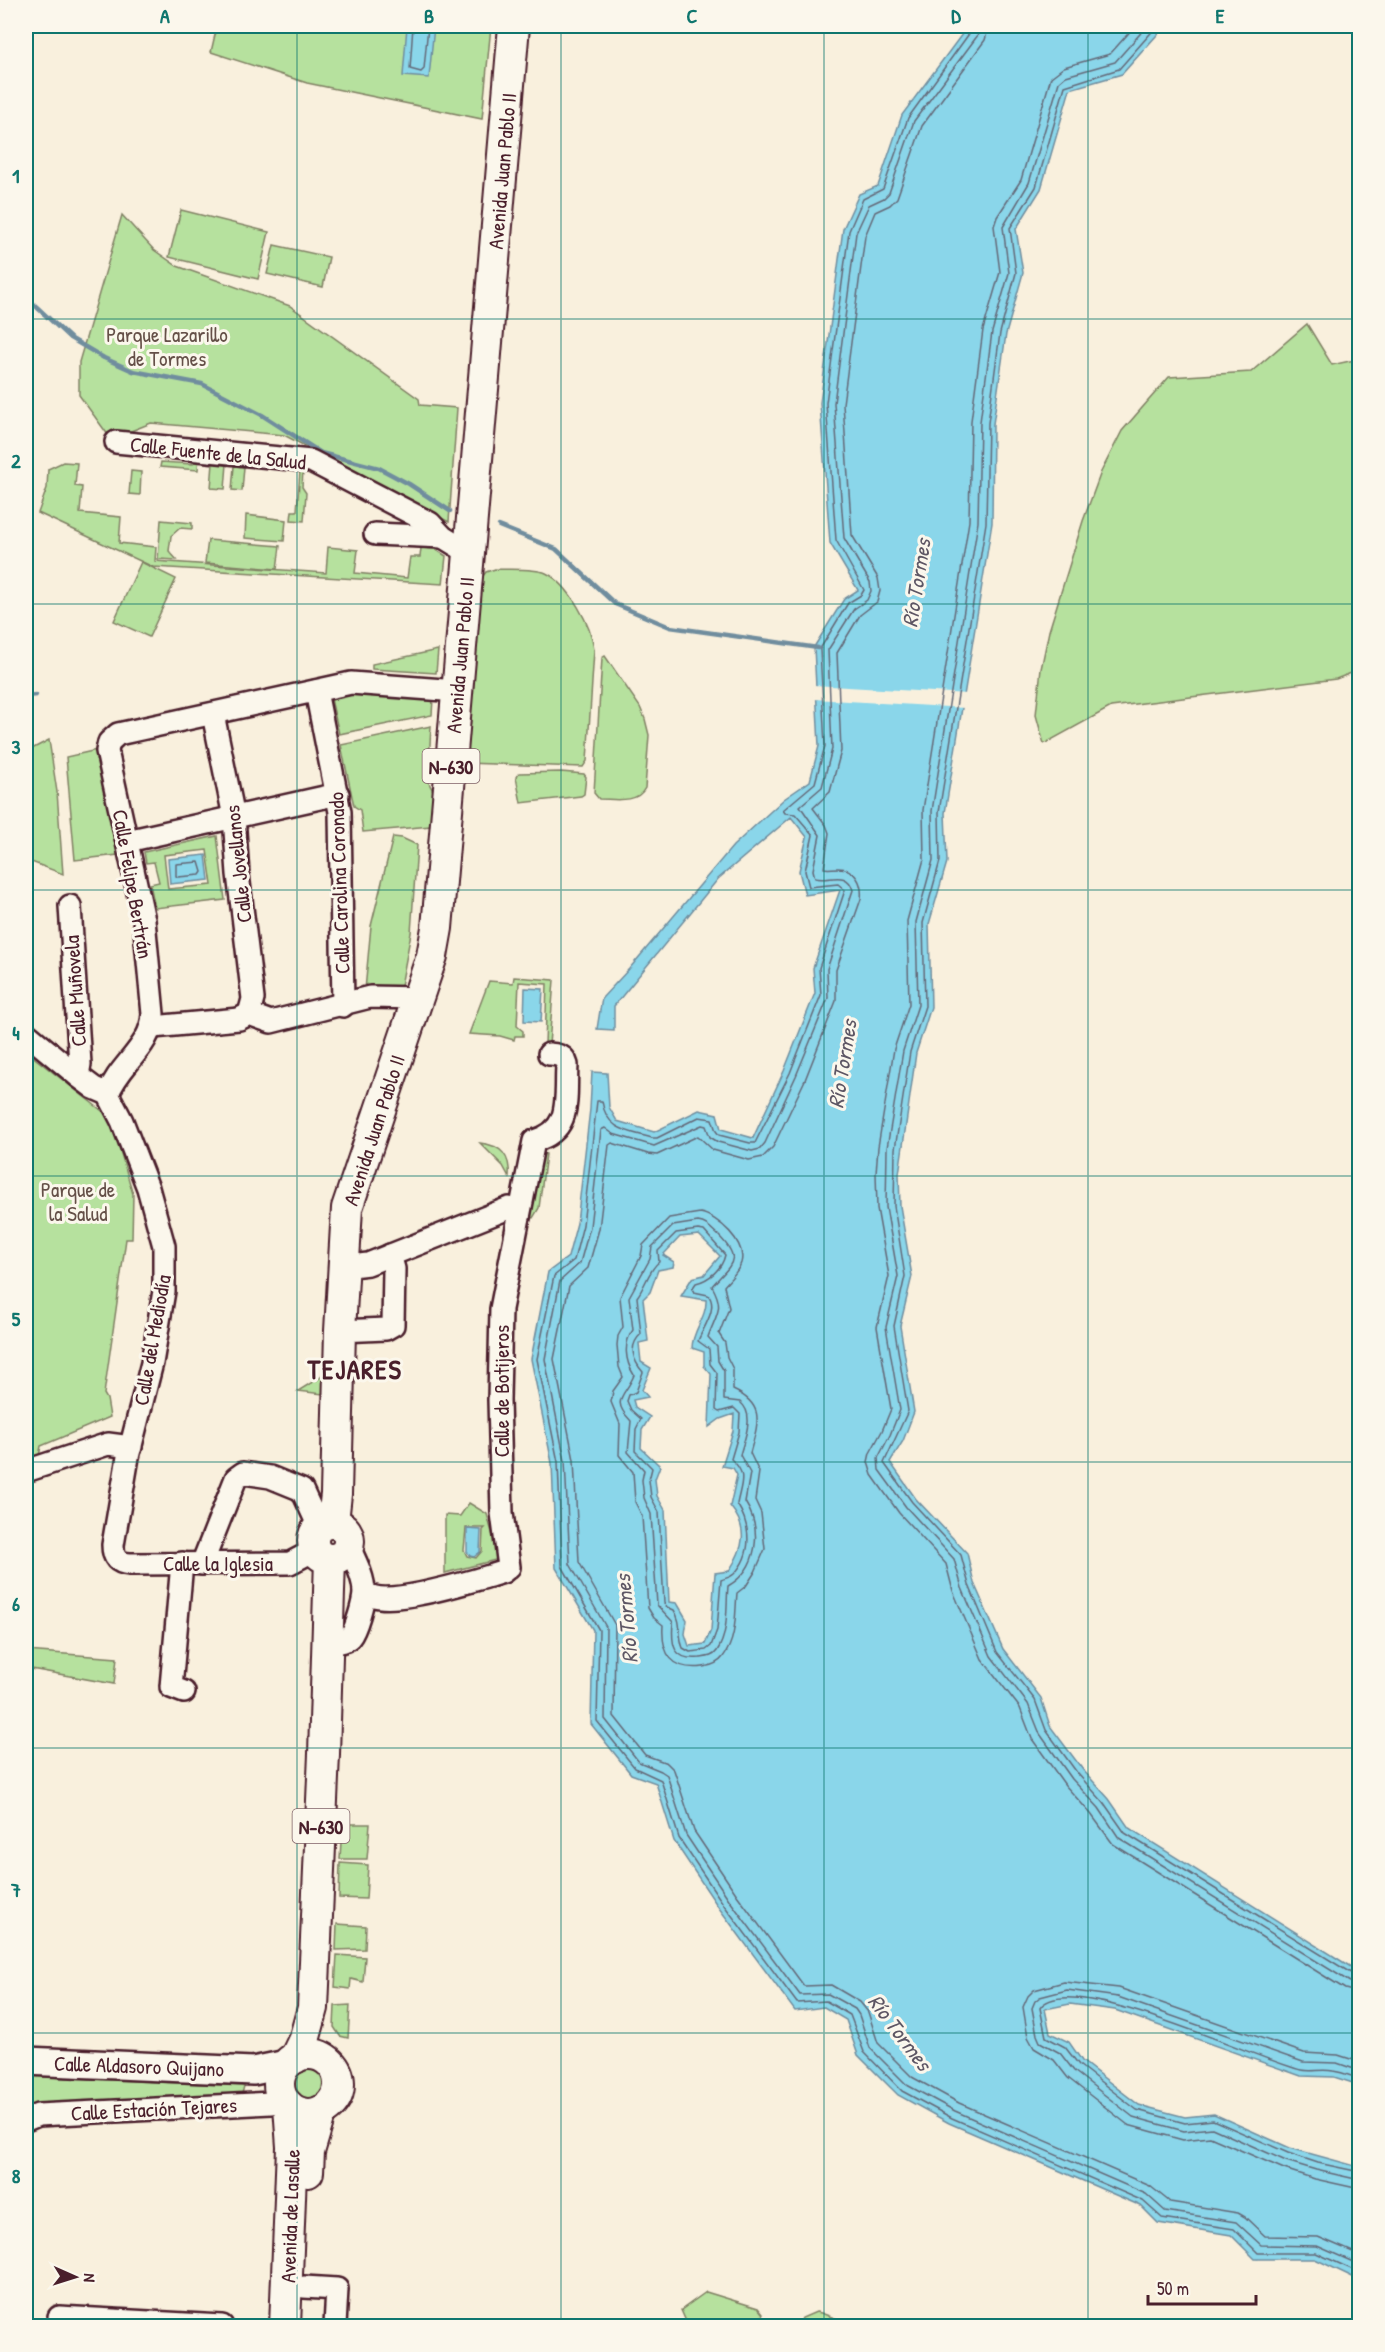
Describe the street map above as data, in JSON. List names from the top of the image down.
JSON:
{
  "streets": {
    "highway": ["Avenida Juan Pablo II", "N-630", "Avenida de Lasalle"],
    "main road": ["Calle Aldasoro Quijano"],
    "street": [
      "Calle Fuente de la Salud",
      "Calle Jovellanos",
      "Calle Carolina Coronado",
      "Calle Felipe Bertrán",
      "Calle Muñovela",
      "Calle del Mediodía",
      "Calle de Botijeros",
      "Calle la Iglesia",
      "Calle Estación Tejares"
    ]
  },
  "crossings": [
    ["Avenida Juan Pablo II", "Calle Fuente de la Salud"],
    ["Avenida Juan Pablo II", "Calle la Iglesia"],
    ["Avenida Juan Pablo II", "Avenida de Lasalle"],
    ["N-630", "Calle Aldasoro Quijano"],
    ["N-630", "Calle Estación Tejares"],
    ["N-630", "Avenida de Lasalle"],
    ["Calle Jovellanos", "Calle Felipe Bertrán"],
    ["Calle Muñovela", "Calle del Mediodía"],
    ["Calle del Mediodía", "Calle la Iglesia"],
    ["Calle Aldasoro Quijano", "Calle Estación Tejares"],
    ["Calle Aldasoro Quijano", "Avenida de Lasalle"],
    ["Calle Estación Tejares", "Avenida de Lasalle"]
  ],
  "districts": ["TEJARES"],
  "water": ["Río Tormes"],
  "parks": ["Parque Lazarillo de Tormes", "Parque de la Salud"],
  "scale_bar": "50 m",
  "north": "right",
  "grid": {
    "columns": [
      "A",
      "B",
      "C",
      "D",
      "E"
    ],
    "rows": [
      "1",
      "2",
      "3",
      "4",
      "5",
      "6",
      "7",
      "8"
    ]
  }
}
